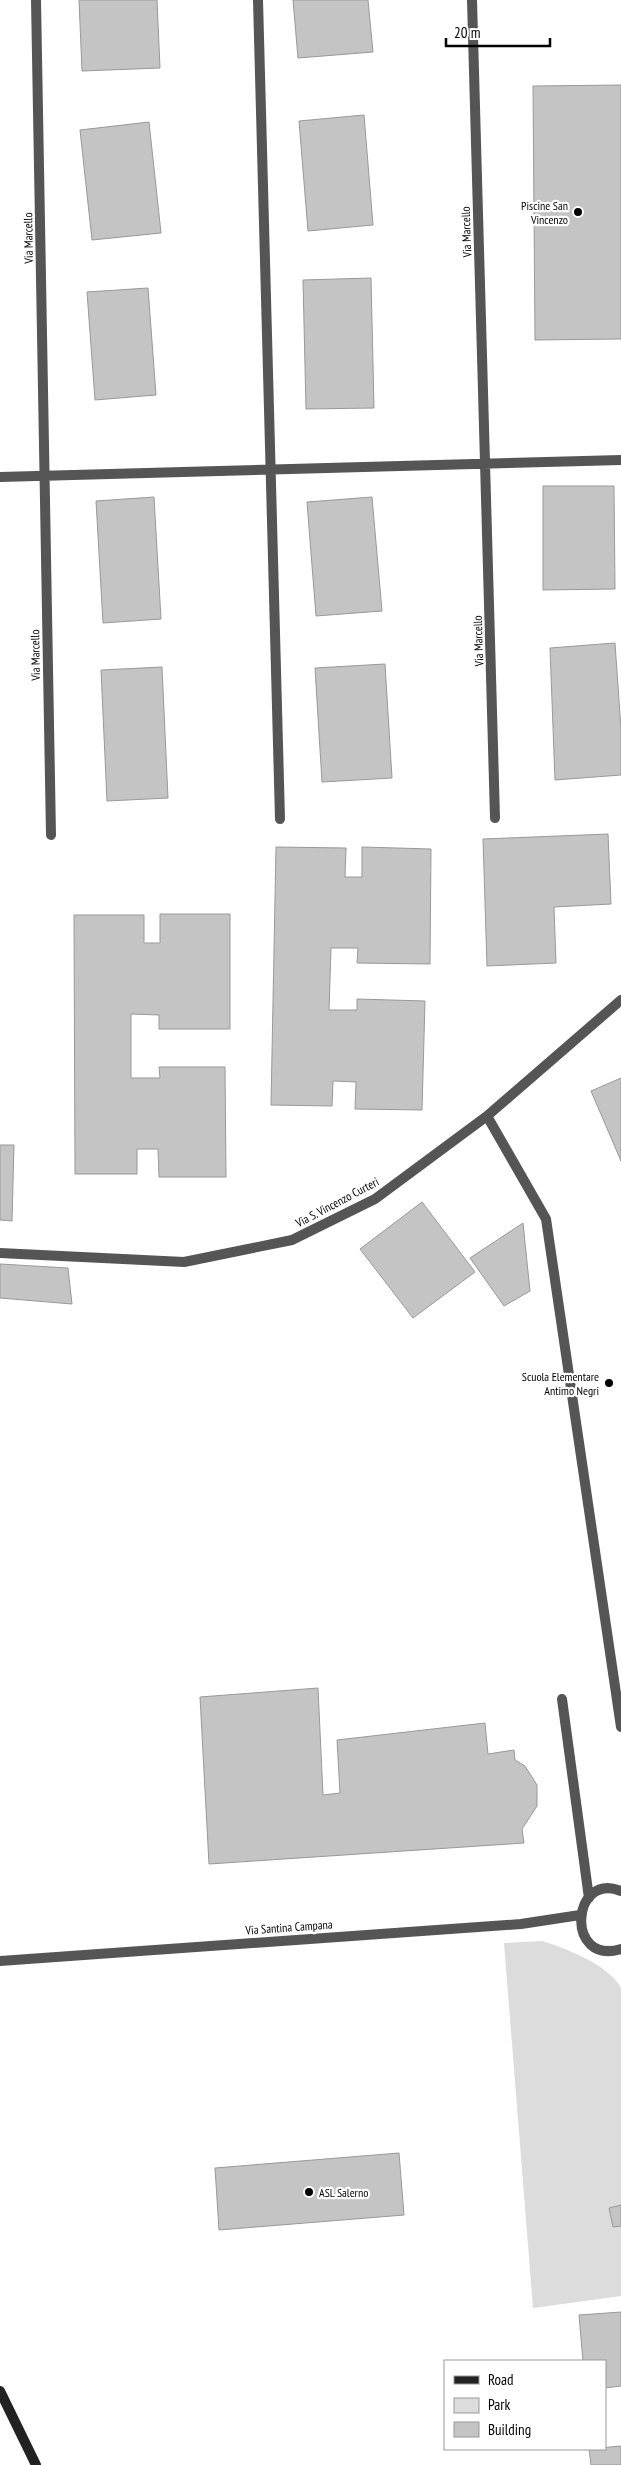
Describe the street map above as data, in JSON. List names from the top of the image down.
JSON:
{
  "streets": {
    "street": ["Via Marcello", "Via S. Vincenzo Curteri", "Via Santina Campana"]
  },
  "places": ["Piscine San Vincenzo", "Scuola Elementare Antimo Negri", "ASL Salerno"],
  "legend": ["Road", "Park", "Building"],
  "scale_bar": "20 m"
}
